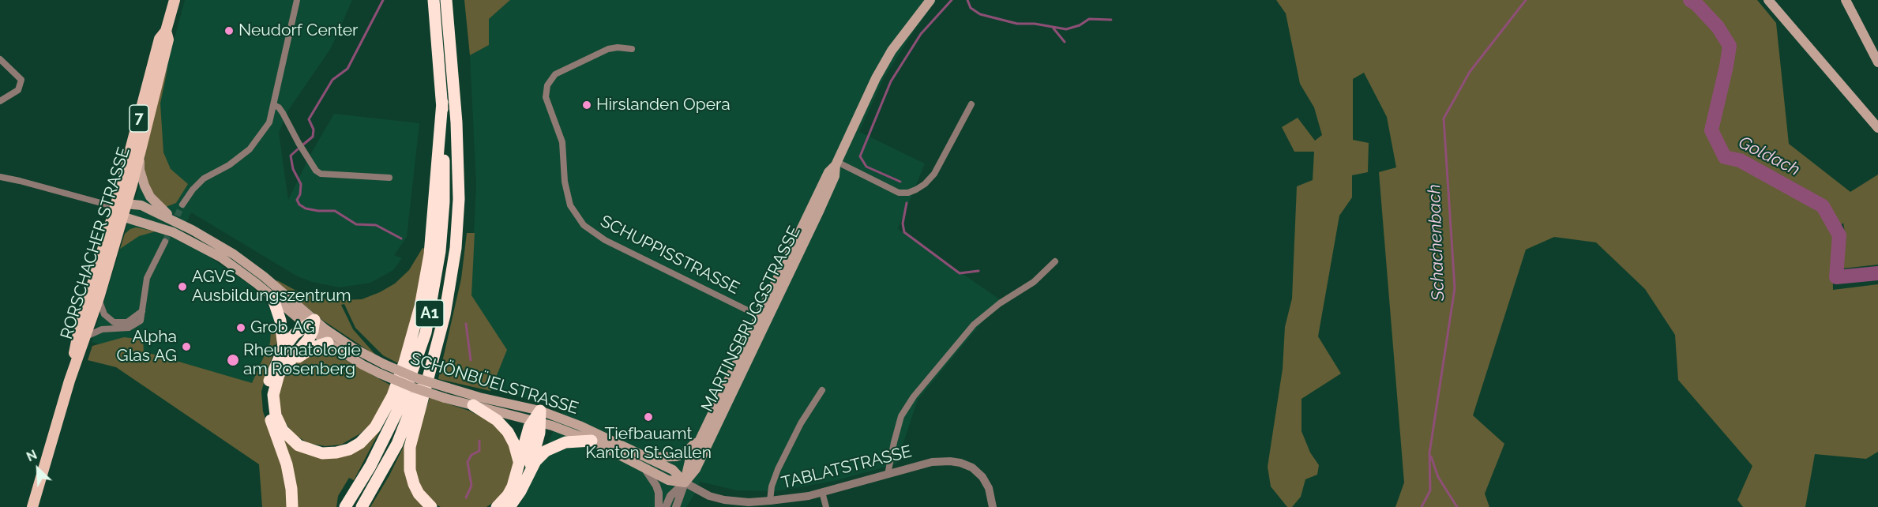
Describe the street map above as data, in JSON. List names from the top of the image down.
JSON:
{
  "streets": {
    "highway": ["A1"],
    "main road": [
      "7",
      "RORSCHACHER STRASSE",
      "MARTINSBRUGGSTRASSE",
      "SCHÖNBÜELSTRASSE"
    ],
    "street": ["SCHUPPISSTRASSE", "TABLATSTRASSE"]
  },
  "crossings": [
    ["RORSCHACHER STRASSE", "SCHÖNBÜELSTRASSE"],
    ["SCHUPPISSTRASSE", "MARTINSBRUGGSTRASSE"],
    ["A1", "SCHÖNBÜELSTRASSE"],
    ["MARTINSBRUGGSTRASSE", "SCHÖNBÜELSTRASSE"],
    ["MARTINSBRUGGSTRASSE", "TABLATSTRASSE"],
    ["SCHÖNBÜELSTRASSE", "TABLATSTRASSE"]
  ],
  "water": ["Goldach", "Schachenbach"],
  "places": [
    "Neudorf Center",
    "Hirslanden Opera",
    "AGVS Ausbildungszentrum",
    "Grob AG",
    "Alpha Glas AG",
    "Rheumatologie am Rosenberg",
    "Tiefbauamt Kanton St.Gallen"
  ],
  "north": "top left"
}
